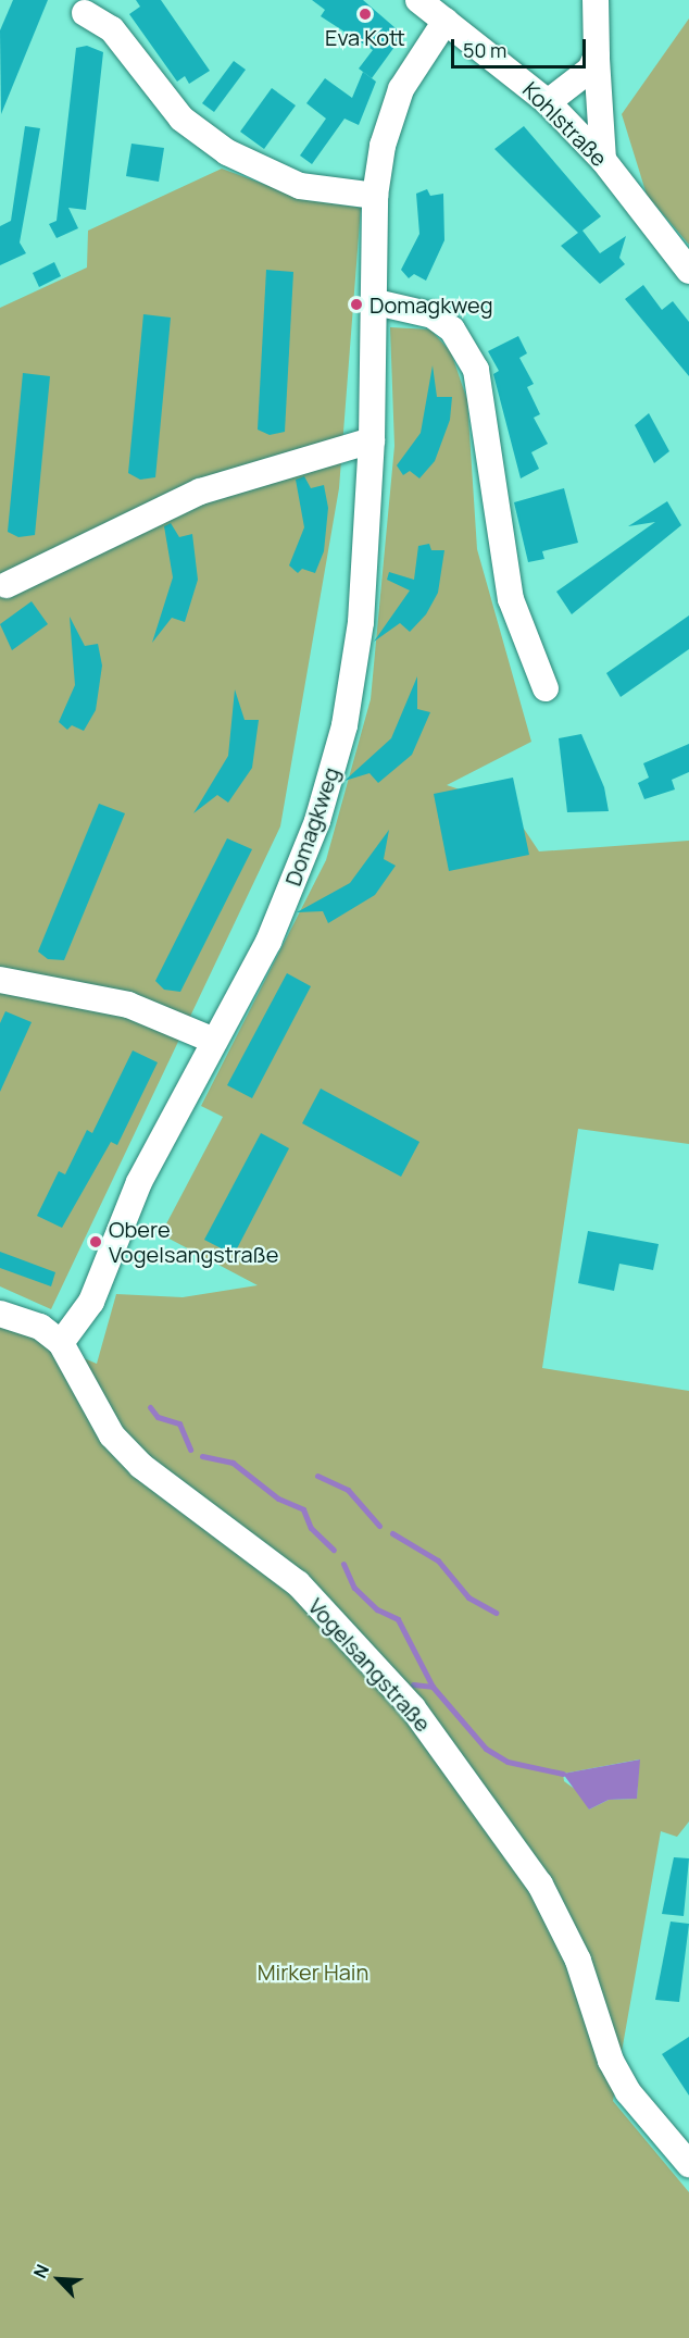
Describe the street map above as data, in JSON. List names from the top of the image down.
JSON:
{
  "streets": {
    "street": ["Kohlstraße", "Domagkweg", "Vogelsangstraße"]
  },
  "crossings": [
    ["Kohlstraße", "Domagkweg"],
    ["Domagkweg", "Vogelsangstraße"]
  ],
  "parks": ["Mirker Hain"],
  "places": ["Eva Kott", "Domagkweg", "Obere Vogelsangstraße"],
  "scale_bar": "50 m",
  "north": "top left"
}
